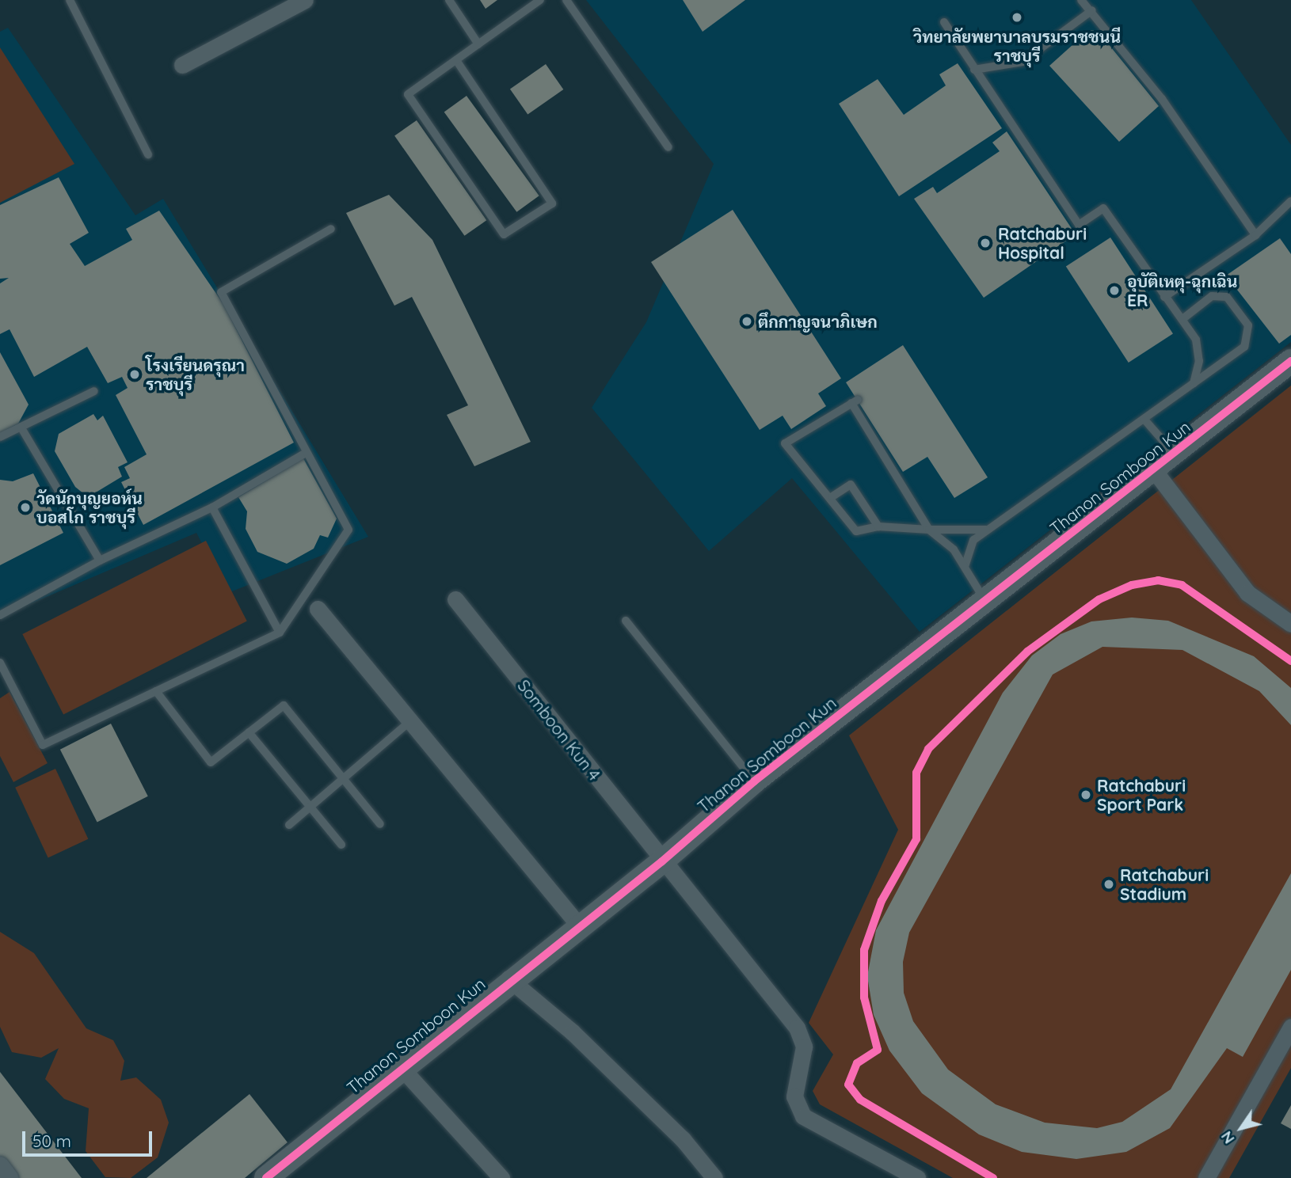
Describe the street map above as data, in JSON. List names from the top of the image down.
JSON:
{
  "streets": {
    "street": ["Thanon Somboon Kun", "Somboon Kun 4"]
  },
  "crossings": [
    ["Thanon Somboon Kun", "Somboon Kun 4"]
  ],
  "places": [
    "วิทยาลัยพยาบาลบรมราชชนนี ราชบุรี",
    "Ratchaburi Hospital",
    "อุบัติเหตุ-ฉุกเฉิน ER",
    "ตึกกาญจนาภิเษก",
    "โรงเรียนดรุณา ราชบุรี",
    "วัดนักบุญยอห์น บอสโก ราชบุรี",
    "Ratchaburi Sport Park",
    "Ratchaburi Stadium"
  ],
  "scale_bar": "50 m",
  "north": "bottom left"
}
